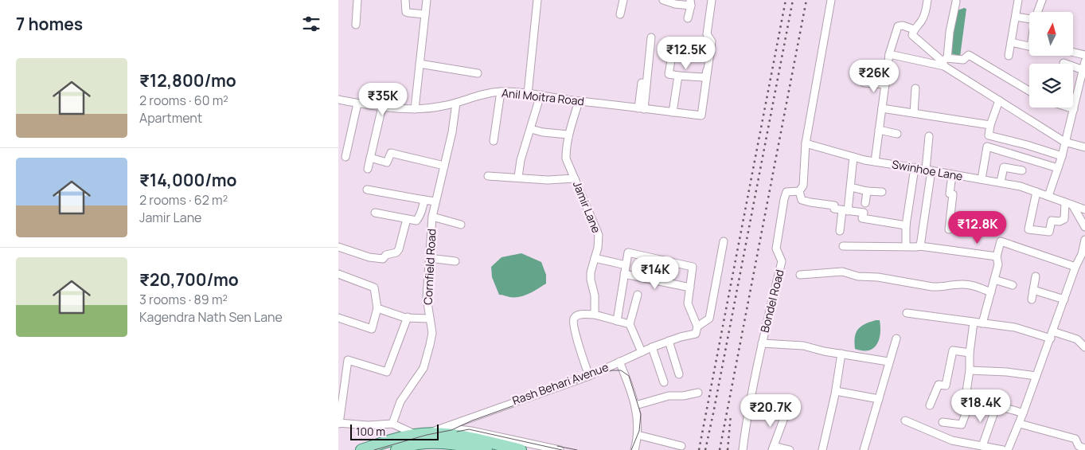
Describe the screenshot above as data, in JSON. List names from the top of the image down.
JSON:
{
  "streets": {
    "main road": ["Rash Behari Avenue"],
    "street": [
      "Anil Moitra Road",
      "Swinhoe Lane",
      "Jamir Lane",
      "Cornfield Road",
      "Bondel Road"
    ]
  },
  "crossings": [
    ["Anil Moitra Road", "Jamir Lane"],
    ["Anil Moitra Road", "Cornfield Road"]
  ],
  "scale_bar": "100 m",
  "north": "top",
  "page": {
    "heading": "7 homes",
    "price": [
      "₹12.5K",
      "₹26K",
      "₹35K",
      "₹12.8K",
      "₹14K",
      "₹18.4K",
      "₹20.7K"
    ],
    "list": [
      {
        "name": "₹12,800/mo",
        "note": "2 rooms · 60 m² · Apartment"
      },
      {
        "name": "₹14,000/mo",
        "note": "2 rooms · 62 m² · Jamir Lane"
      },
      {
        "name": "₹20,700/mo",
        "note": "3 rooms · 89 m² · Kagendra Nath Sen Lane"
      }
    ],
    "scale": "100 m"
  }
}
